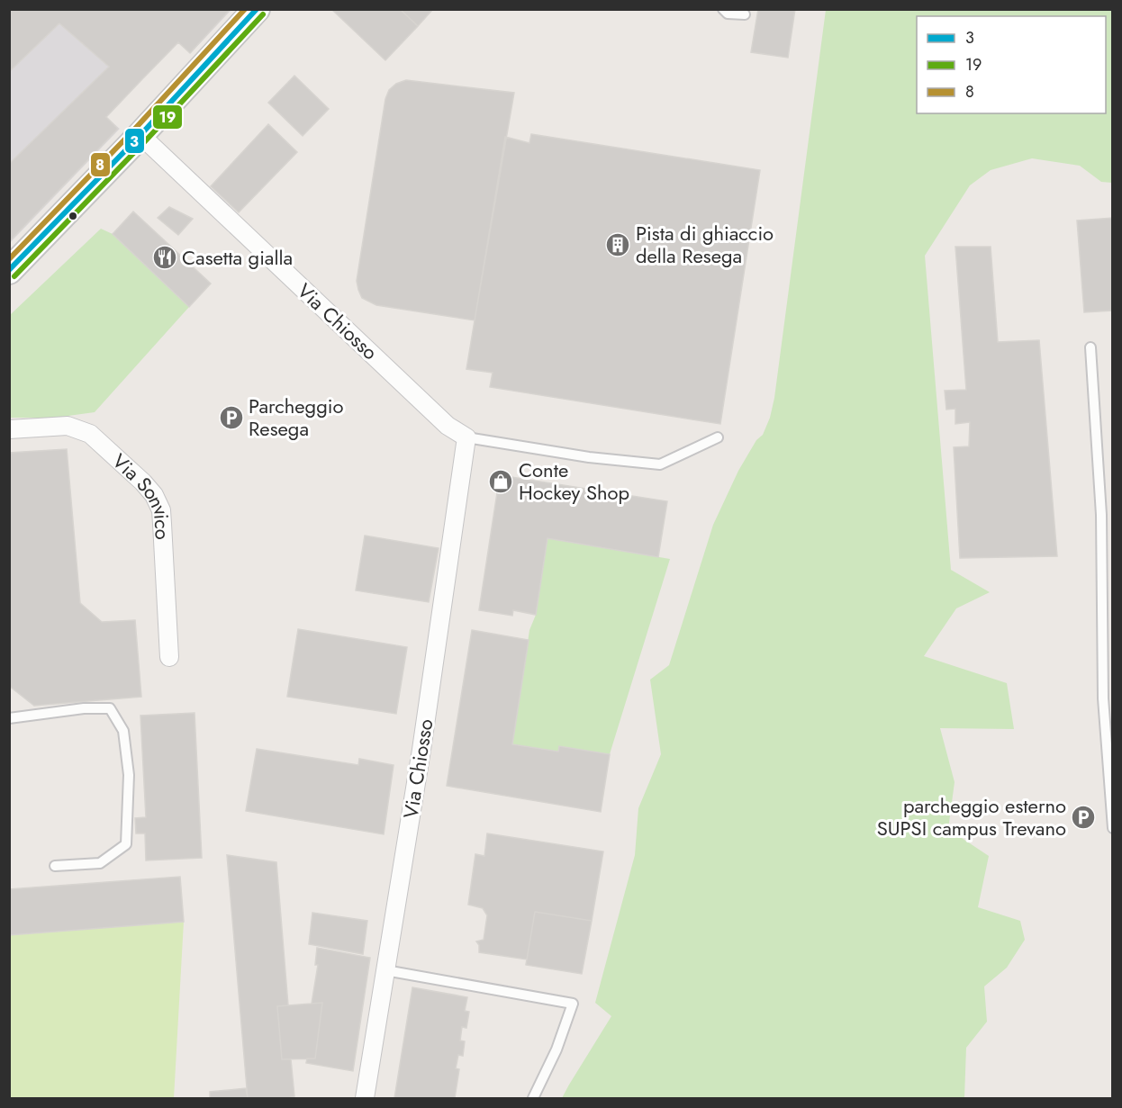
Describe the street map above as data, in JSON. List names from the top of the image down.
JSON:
{
  "streets": {
    "street": ["Via Chiosso", "Via Sonvico"]
  },
  "places": {
    "building": ["Pista di ghiaccio della Resega"],
    "restaurant": ["Casetta gialla"],
    "parking": ["Parcheggio Resega", "parcheggio esterno SUPSI campus Trevano"],
    "shop": ["Conte Hockey Shop"]
  },
  "lines": ["transit line 3", "transit line 8", "transit line 19"],
  "legend": ["3", "19", "8"]
}
